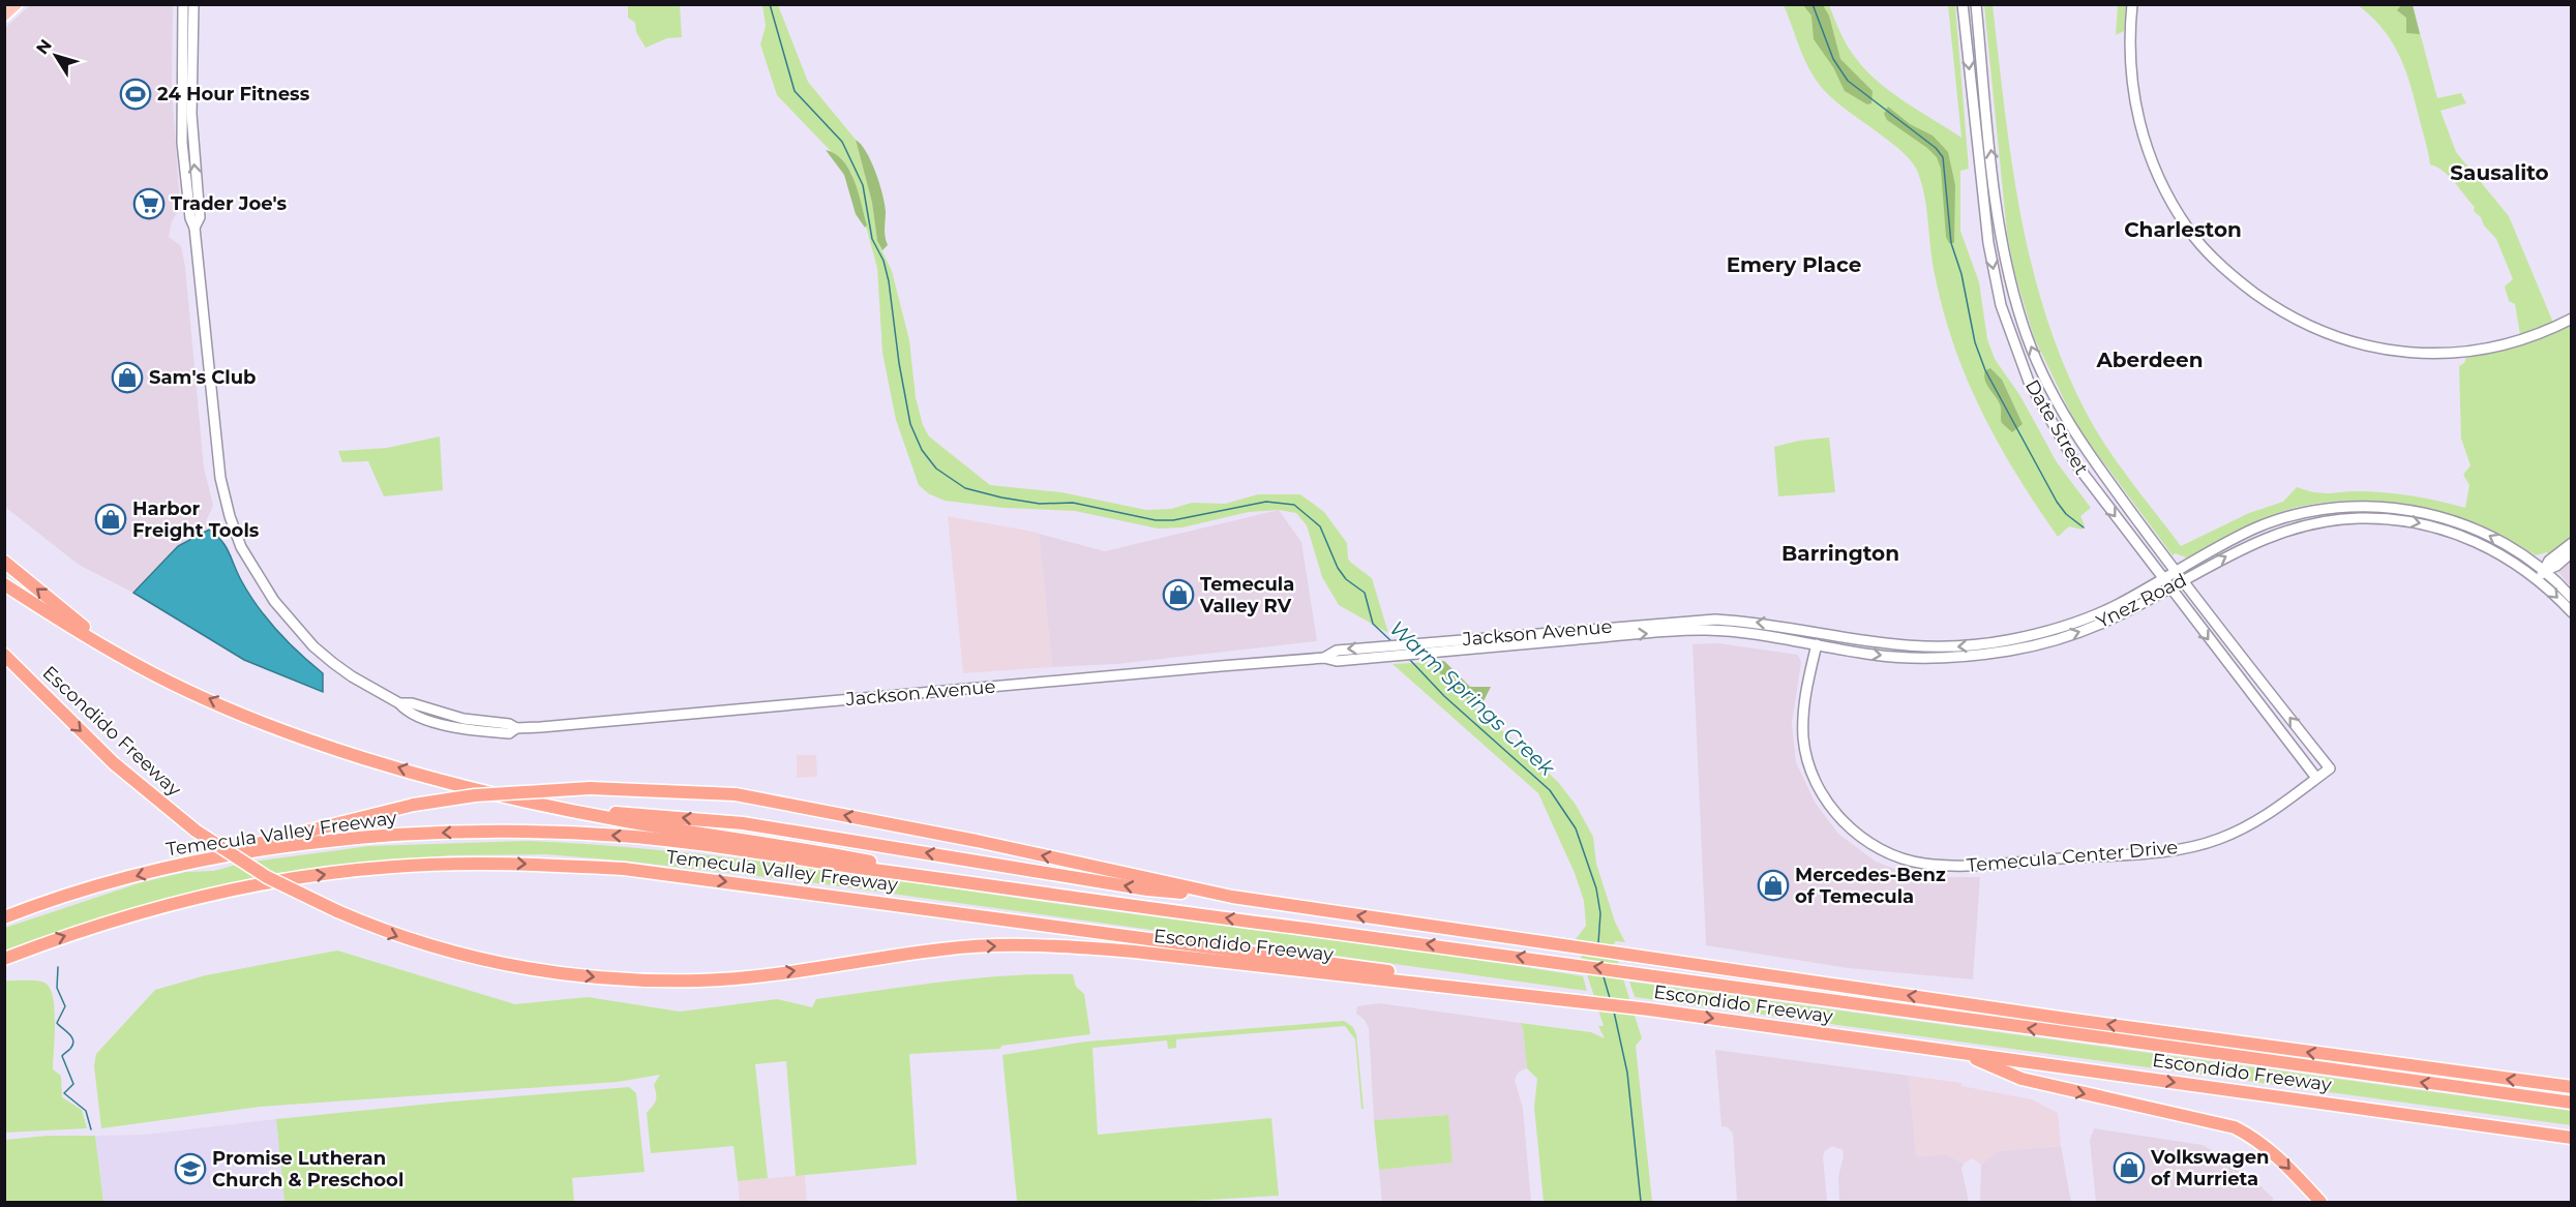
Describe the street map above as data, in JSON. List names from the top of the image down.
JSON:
{
  "streets": {
    "highway": ["Escondido Freeway", "Temecula Valley Freeway"],
    "main road": [
      "Date Street",
      "Ynez Road",
      "Jackson Avenue",
      "Temecula Center Drive"
    ]
  },
  "crossings": [
    ["Date Street", "Ynez Road"],
    ["Date Street", "Temecula Center Drive"],
    ["Ynez Road", "Jackson Avenue"],
    ["Ynez Road", "Temecula Center Drive"],
    ["Escondido Freeway", "Temecula Valley Freeway"]
  ],
  "districts": [
    "Sausalito",
    "Charleston",
    "Emery Place",
    "Aberdeen",
    "Barrington"
  ],
  "water": ["Warm Springs Creek"],
  "places": {
    "sports": ["24 Hour Fitness"],
    "supermarket": ["Trader Joe's"],
    "shop": [
      "Sam's Club",
      "Harbor Freight Tools",
      "Temecula Valley RV",
      "Mercedes-Benz of Temecula",
      "Volkswagen of Murrieta"
    ],
    "school or university": ["Promise Lutheran Church & Preschool"]
  },
  "north": "top left"
}
